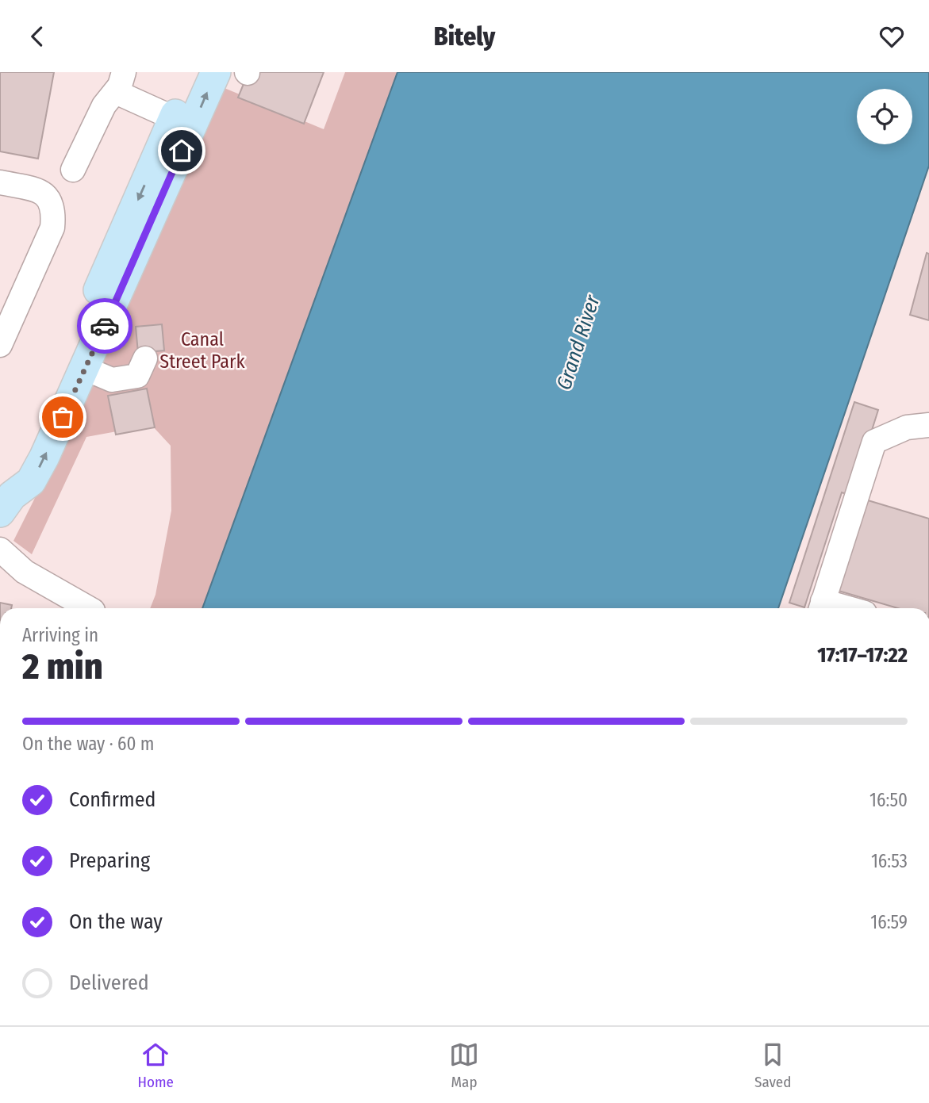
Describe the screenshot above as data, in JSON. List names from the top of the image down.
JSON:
{
  "water": ["Grand River"],
  "parks": ["Canal Street Park"],
  "page": {
    "header": "Bitely",
    "heading": ["2 min", "Arriving in", "17:17–17:22"],
    "bar": "On the way · 60 m",
    "list": [
      ["Confirmed", "16:50"],
      ["Preparing", "16:53"],
      ["On the way", "16:59"],
      "Delivered"
    ],
    "tabs": ["Home", "Map", "Saved"]
  }
}
